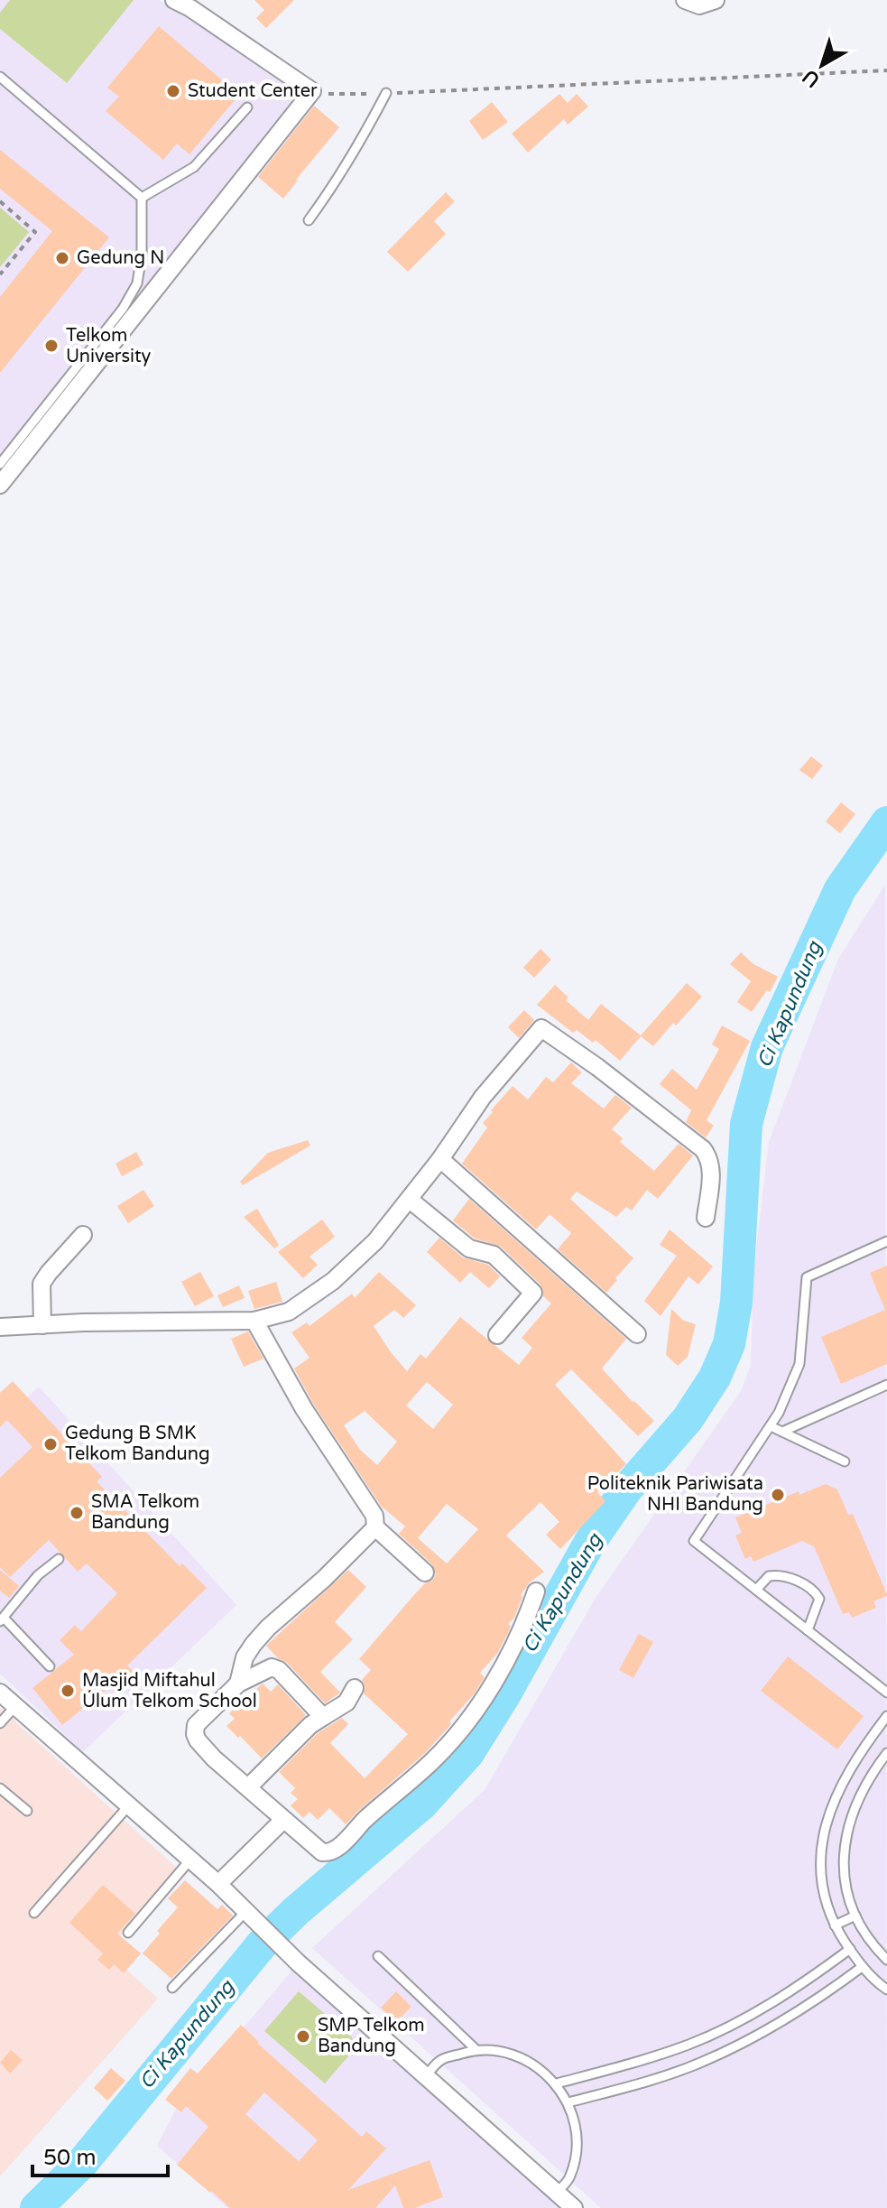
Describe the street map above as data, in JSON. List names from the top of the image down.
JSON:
{
  "water": ["Ci Kapundung"],
  "places": [
    "Student Center",
    "Gedung N",
    "Telkom University",
    "Gedung B SMK Telkom Bandung",
    "Politeknik Pariwisata NHI Bandung",
    "SMA Telkom Bandung",
    "Masjid Miftahul Úlum Telkom School",
    "SMP Telkom Bandung"
  ],
  "scale_bar": "50 m",
  "north": "bottom left"
}
